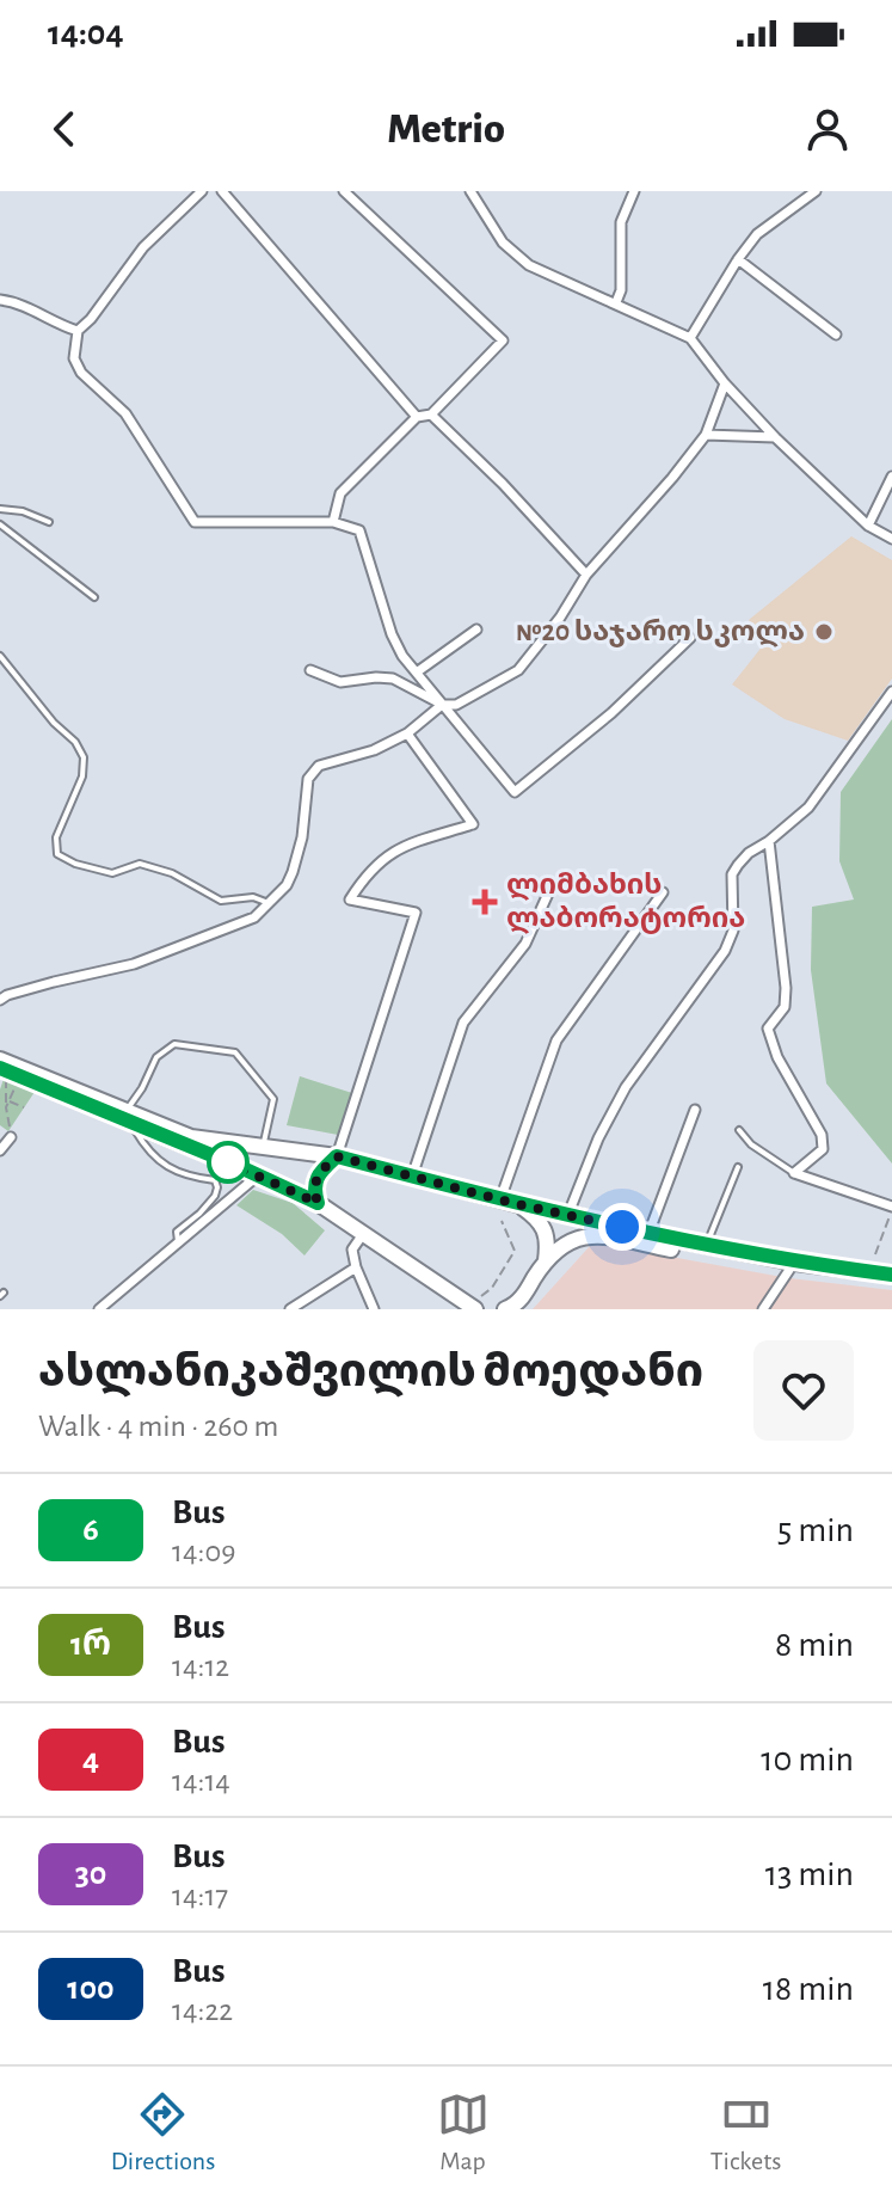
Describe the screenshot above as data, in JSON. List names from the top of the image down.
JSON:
{
  "places": {
    "other": ["№20 საჯარო სკოლა"],
    "health": ["ლიმბახის ლაბორატორია"]
  },
  "lines": ["bus line 6"],
  "page": {
    "status": "14:04",
    "header": "Metrio",
    "heading": ["ასლანიკაშვილის მოედანი", "Walk · 4 min · 260 m"],
    "list": [
      {
        "mark": "6",
        "name": "Bus",
        "note": "14:09",
        "value": "5 min"
      },
      {
        "mark": "1რ",
        "name": "Bus",
        "note": "14:12",
        "value": "8 min"
      },
      {
        "mark": "4",
        "name": "Bus",
        "note": "14:14",
        "value": "10 min"
      },
      {
        "mark": "30",
        "name": "Bus",
        "note": "14:17",
        "value": "13 min"
      },
      {
        "mark": "100",
        "name": "Bus",
        "note": "14:22",
        "value": "18 min"
      }
    ],
    "tabs": ["Directions", "Map", "Tickets"]
  }
}
